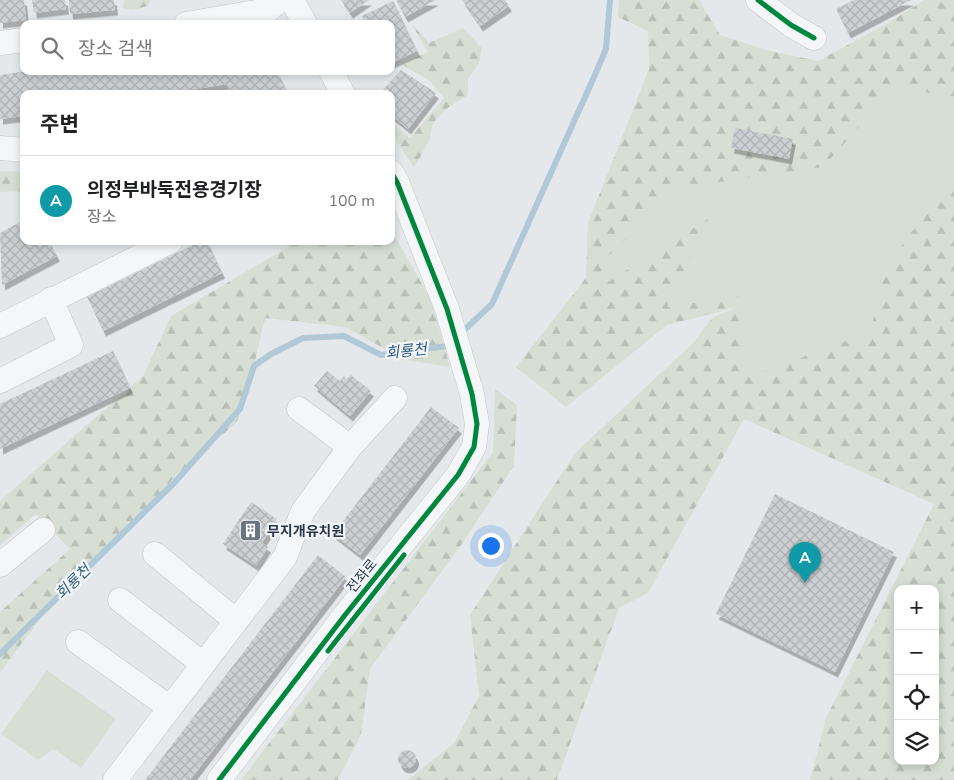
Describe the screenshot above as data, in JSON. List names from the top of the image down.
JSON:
{
  "streets": {
    "street": ["전좌로"]
  },
  "water": ["회룡천"],
  "places": {
    "building": ["무지개유치원"]
  },
  "page": {
    "search": "장소 검색",
    "heading": "주변",
    "list": [
      {
        "mark": "A",
        "name": "의정부바둑전용경기장",
        "note": "장소",
        "value": "100 m"
      }
    ],
    "pins": "A",
    "map_buttons": ["+", "−"]
  }
}
